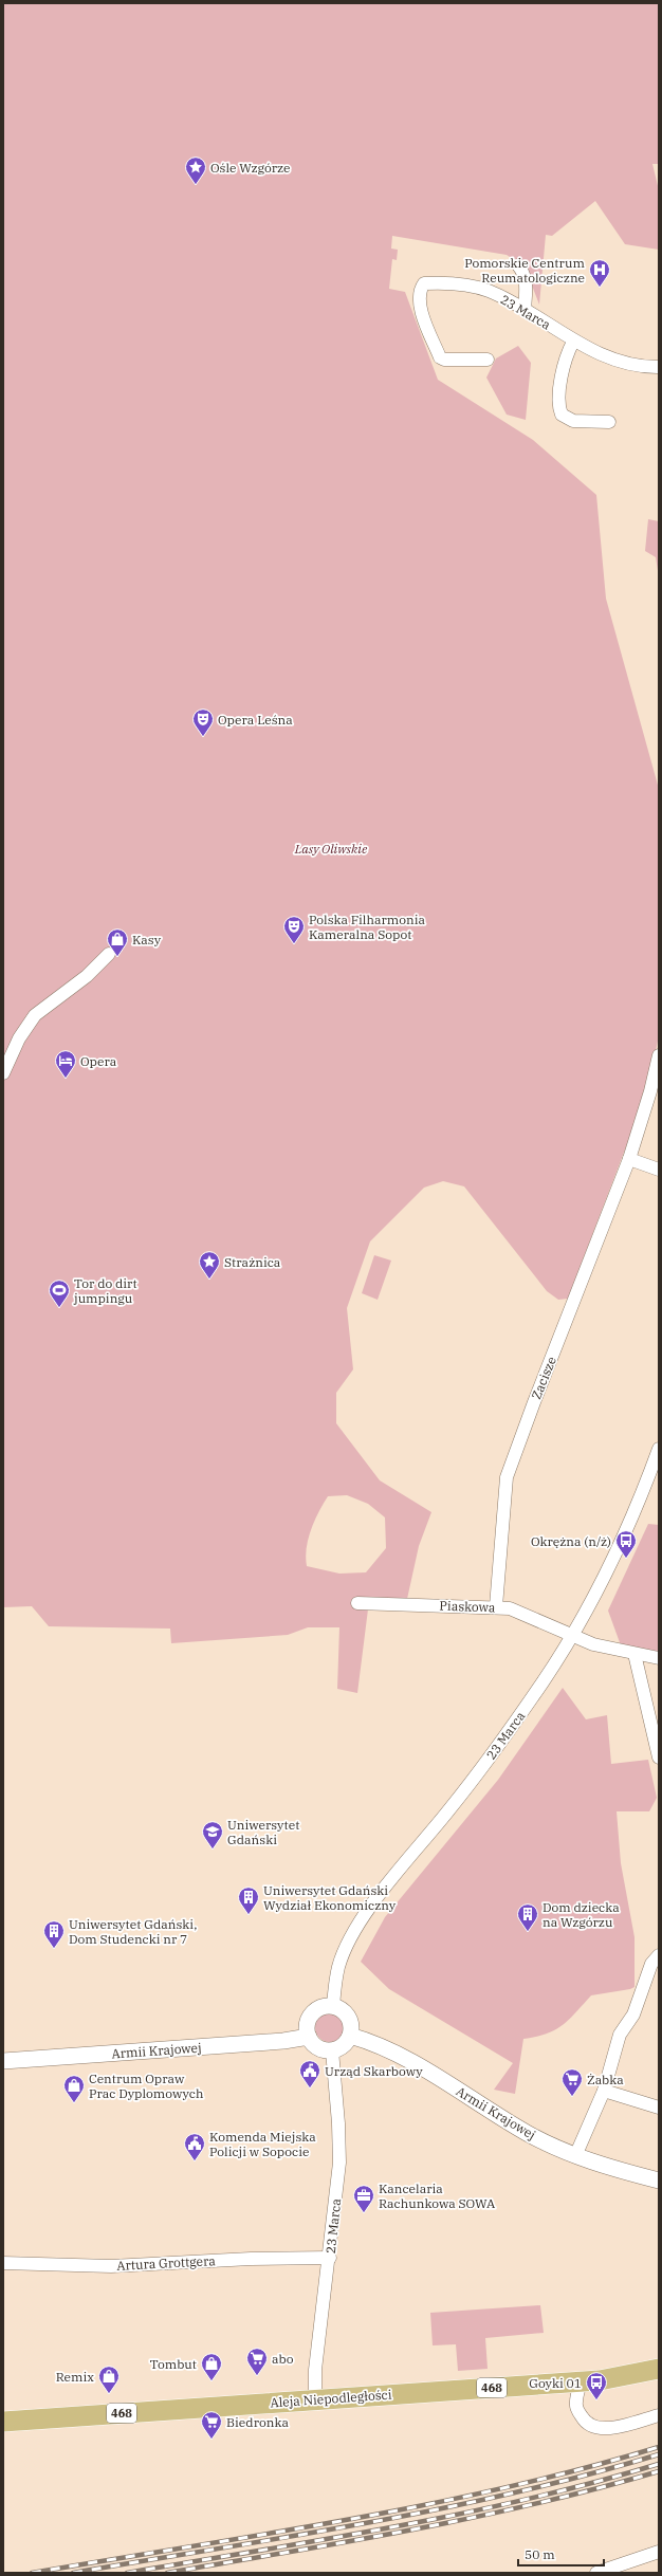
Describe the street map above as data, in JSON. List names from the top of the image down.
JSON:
{
  "streets": {
    "main road": ["468", "Aleja Niepodległości"],
    "street": [
      "23 Marca",
      "Zacisze",
      "Piaskowa",
      "Armii Krajowej",
      "Artura Grottgera"
    ]
  },
  "crossings": [
    ["23 Marca", "Piaskowa"],
    ["23 Marca", "Armii Krajowej"],
    ["23 Marca", "Artura Grottgera"],
    ["23 Marca", "Aleja Niepodległości"],
    ["Zacisze", "Piaskowa"]
  ],
  "parks": ["Lasy Oliwskie"],
  "places": {
    "place": ["Ośle Wzgórze", "Strażnica"],
    "hospital": ["Pomorskie Centrum Reumatologiczne"],
    "theatre": ["Opera Leśna", "Polska Filharmonia Kameralna Sopot"],
    "shop": [
      "Kasy",
      "Centrum Opraw Prac Dyplomowych",
      "Tombut",
      "Remix"
    ],
    "hotel": ["Opera"],
    "sports": ["Tor do dirt jumpingu"],
    "bus stop": ["Okrężna (n/ż)", "Goyki 01"],
    "school or university": ["Uniwersytet Gdański"],
    "building": ["Uniwersytet Gdański Wydział Ekonomiczny", "Dom dziecka na Wzgórzu", "Uniwersytet Gdański, Dom Studencki nr 7"],
    "public building": ["Urząd Skarbowy", "Komenda Miejska Policji w Sopocie"],
    "supermarket": ["Żabka", "abo", "Biedronka"],
    "office": ["Kancelaria Rachunkowa SOWA"]
  },
  "scale_bar": "50 m"
}
